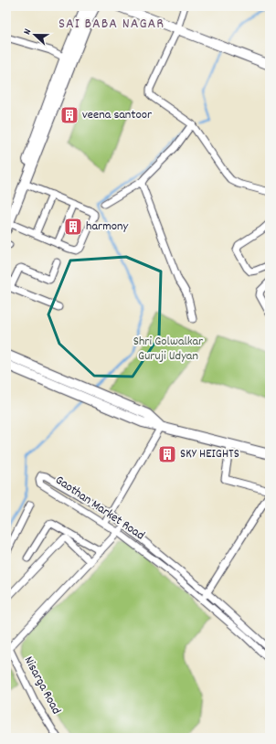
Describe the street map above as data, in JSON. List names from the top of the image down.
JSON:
{
  "streets": {
    "street": ["Gaothan Market Road", "Nisarga Road"]
  },
  "districts": ["SAI BABA NAGAR"],
  "parks": ["Shri Golwalkar Guruji Udyan"],
  "places": {
    "building": ["veena santoor", "harmony", "SKY HEIGHTS"]
  },
  "north": "left"
}
